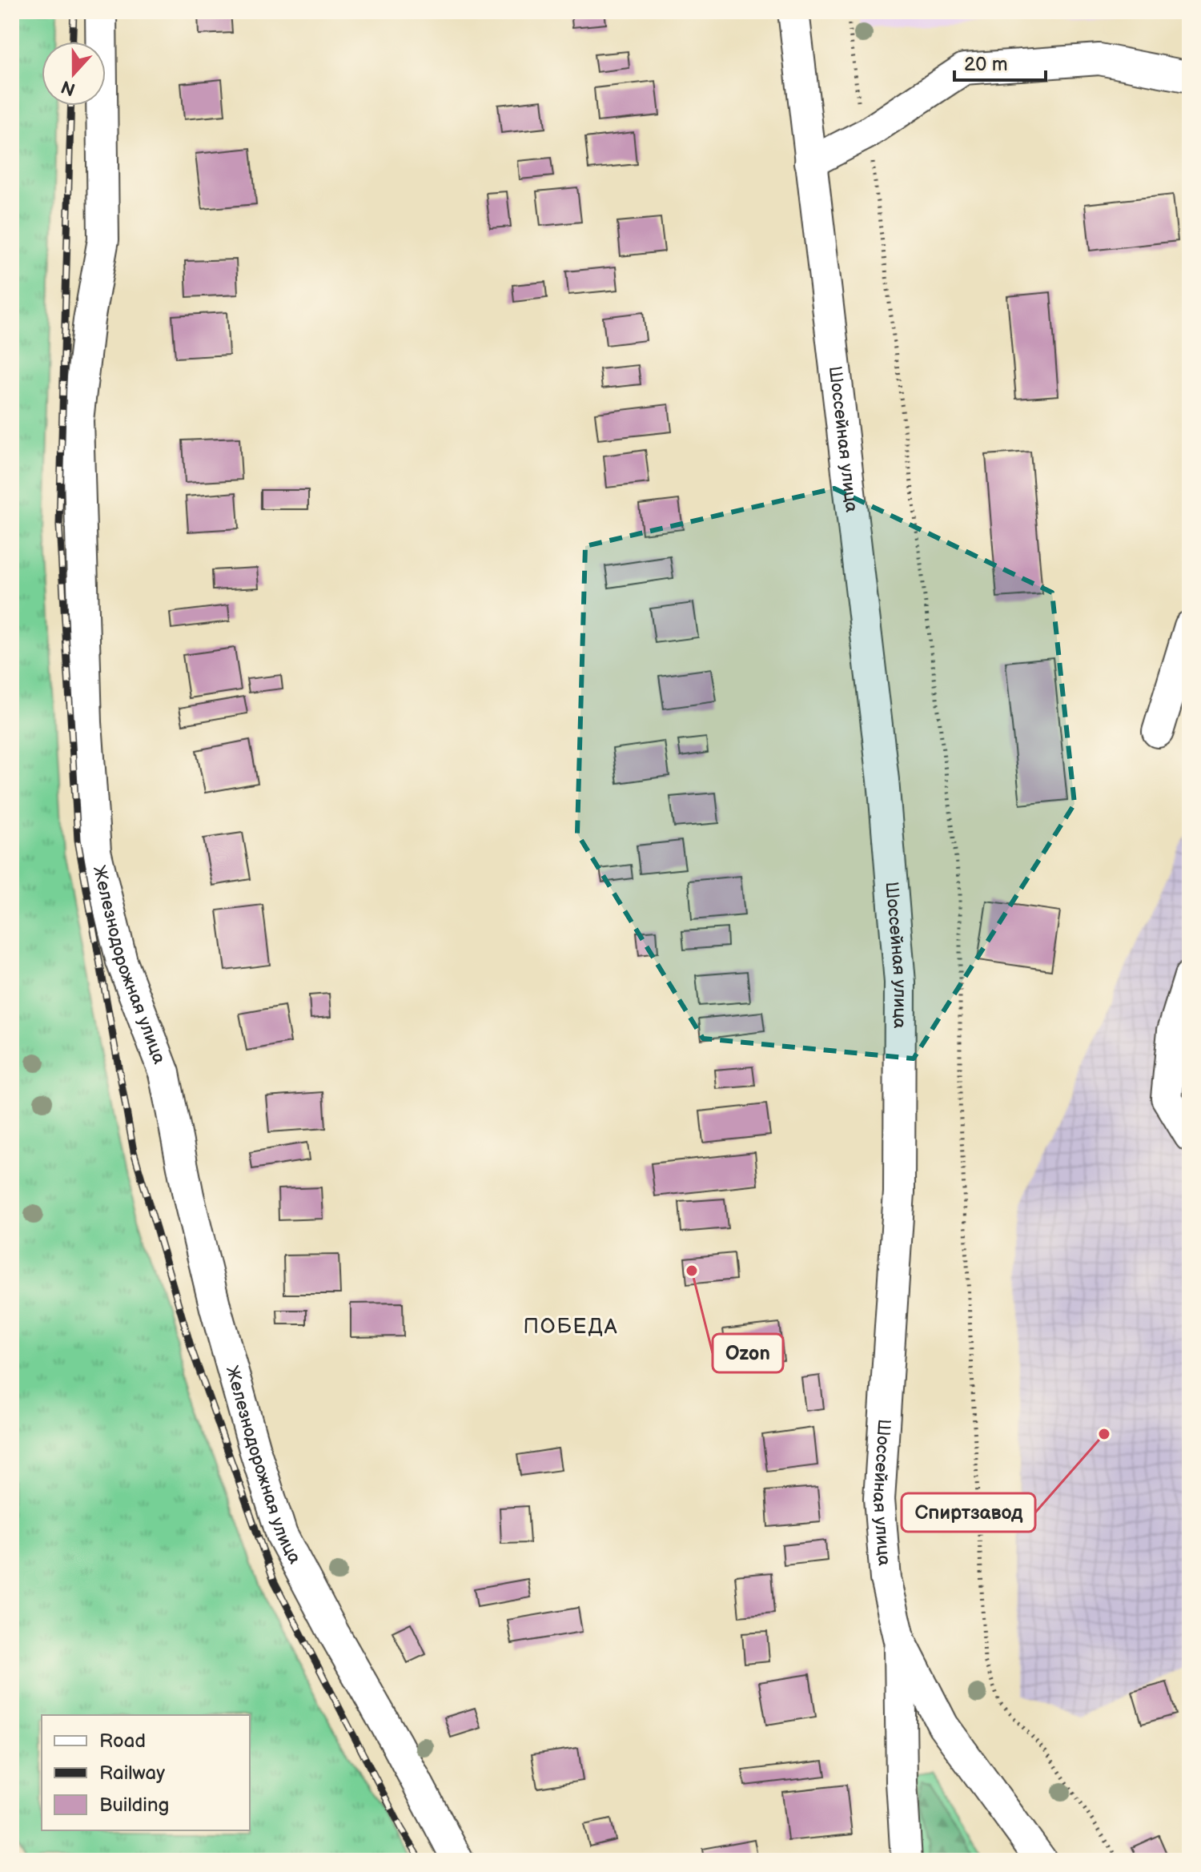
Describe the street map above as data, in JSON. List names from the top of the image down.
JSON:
{
  "streets": {
    "street": ["Шоссейная улица", "Железнодорожная улица"]
  },
  "districts": ["ПОБЕДА"],
  "places": ["Ozon", "Спиртзавод"],
  "legend": ["Road", "Railway", "Building"],
  "scale_bar": "20 m",
  "north": "bottom"
}
